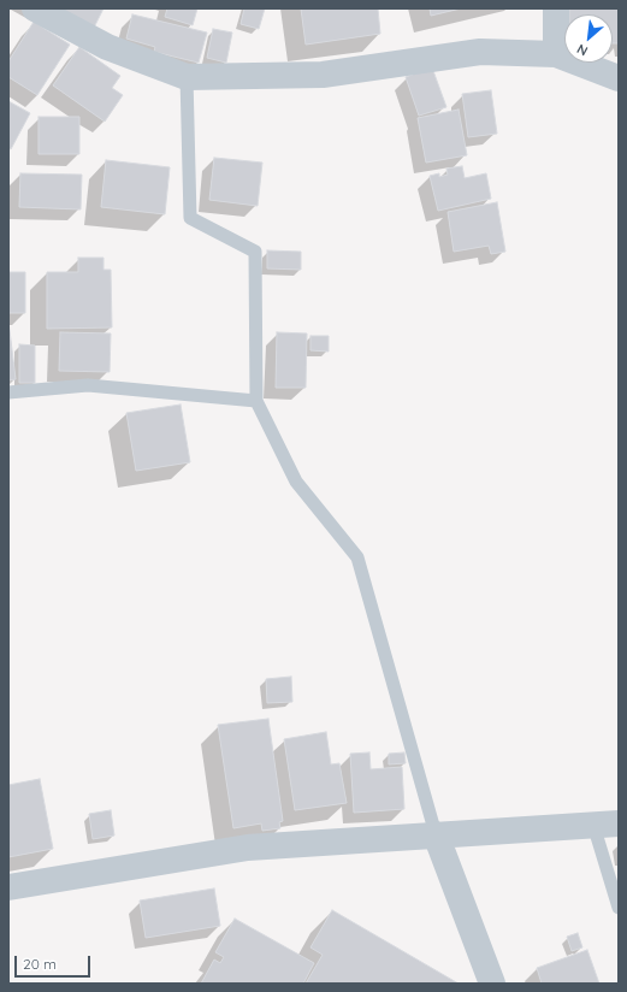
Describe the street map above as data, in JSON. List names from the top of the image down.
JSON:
{
  "scale_bar": "20 m",
  "north": "bottom left"
}
